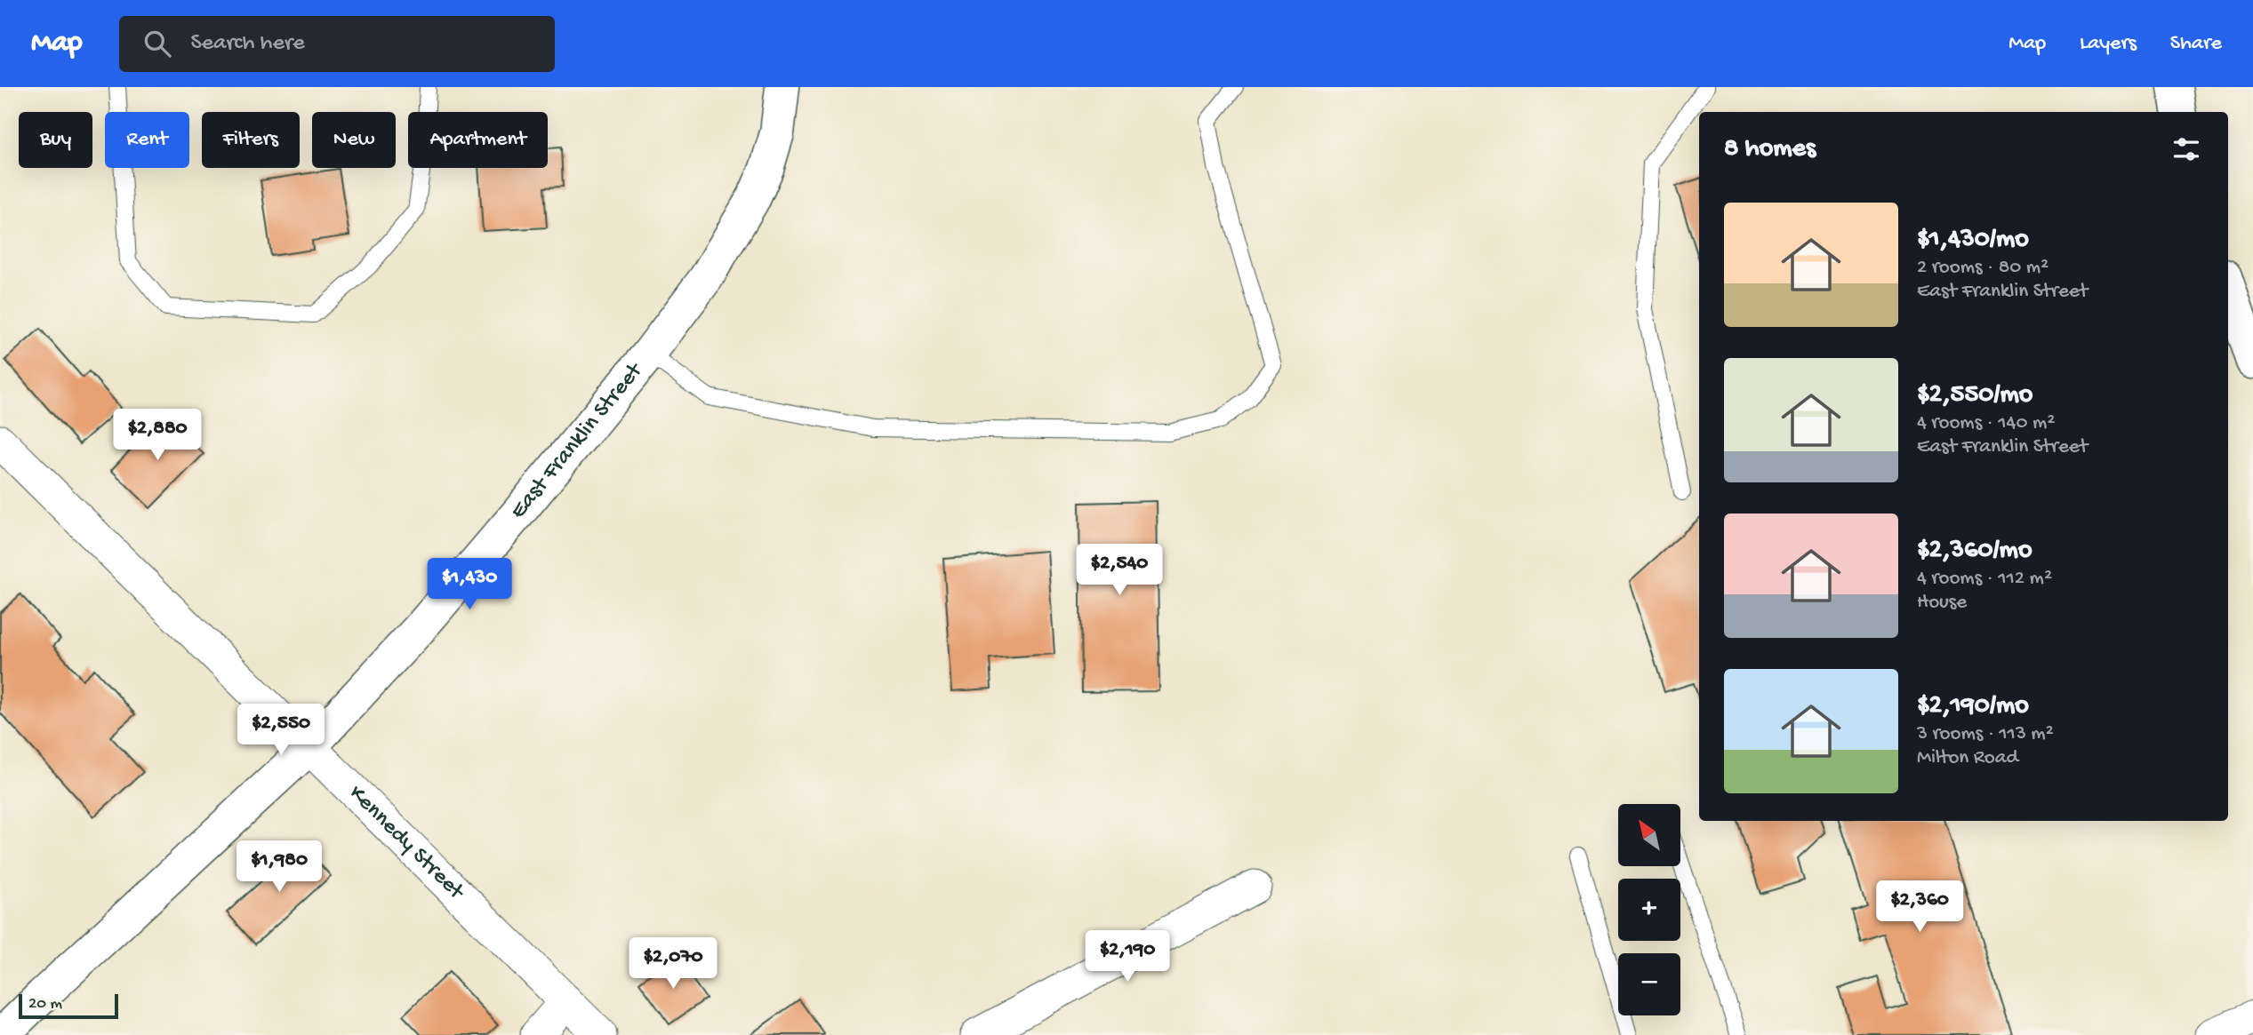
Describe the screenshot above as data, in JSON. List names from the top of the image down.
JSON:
{
  "streets": {
    "street": ["East Franklin Street", "Kennedy Street"]
  },
  "crossings": [
    ["East Franklin Street", "Kennedy Street"]
  ],
  "scale_bar": "20 m",
  "north": "top left",
  "page": {
    "header": "Map",
    "search": "Search here",
    "nav": ["Map", "Layers", "Share"],
    "chip": [
      "Buy",
      "Rent",
      "Filters",
      "New",
      "Apartment"
    ],
    "heading": "8 homes",
    "list": [
      {
        "name": "$1,430/mo",
        "note": "2 rooms · 80 m² · East Franklin Street"
      },
      {
        "name": "$2,550/mo",
        "note": "4 rooms · 140 m² · East Franklin Street"
      },
      {
        "name": "$2,360/mo",
        "note": "4 rooms · 112 m² · House"
      },
      {
        "name": "$2,190/mo",
        "note": "3 rooms · 113 m² · Milton Road"
      }
    ],
    "price": [
      "$2,880",
      "$2,540",
      "$1,430",
      "$2,550",
      "$1,980",
      "$2,360",
      "$2,190",
      "$2,070"
    ],
    "map_buttons": ["+", "−"],
    "scale": "20 m"
  }
}
